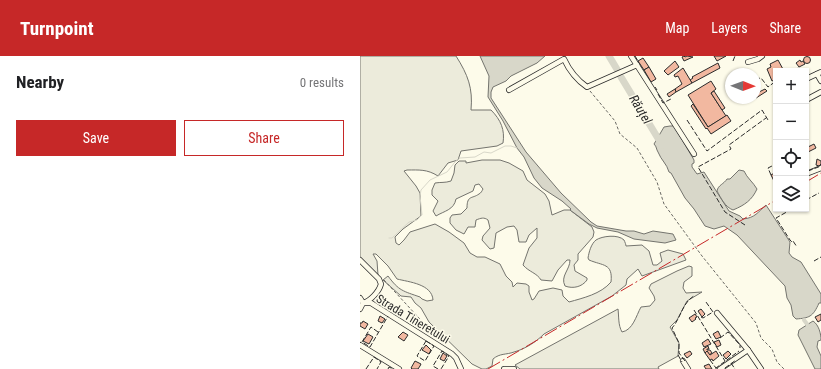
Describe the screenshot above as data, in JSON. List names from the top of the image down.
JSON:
{
  "streets": {
    "street": ["Strada Tineretului"]
  },
  "water": ["Răuțel"],
  "north": "right",
  "page": {
    "header": "Turnpoint",
    "nav": ["Map", "Layers", "Share"],
    "heading": ["Nearby", "0 results"],
    "map_buttons": ["+", "−"],
    "buttons": ["Save", "Share"]
  }
}
